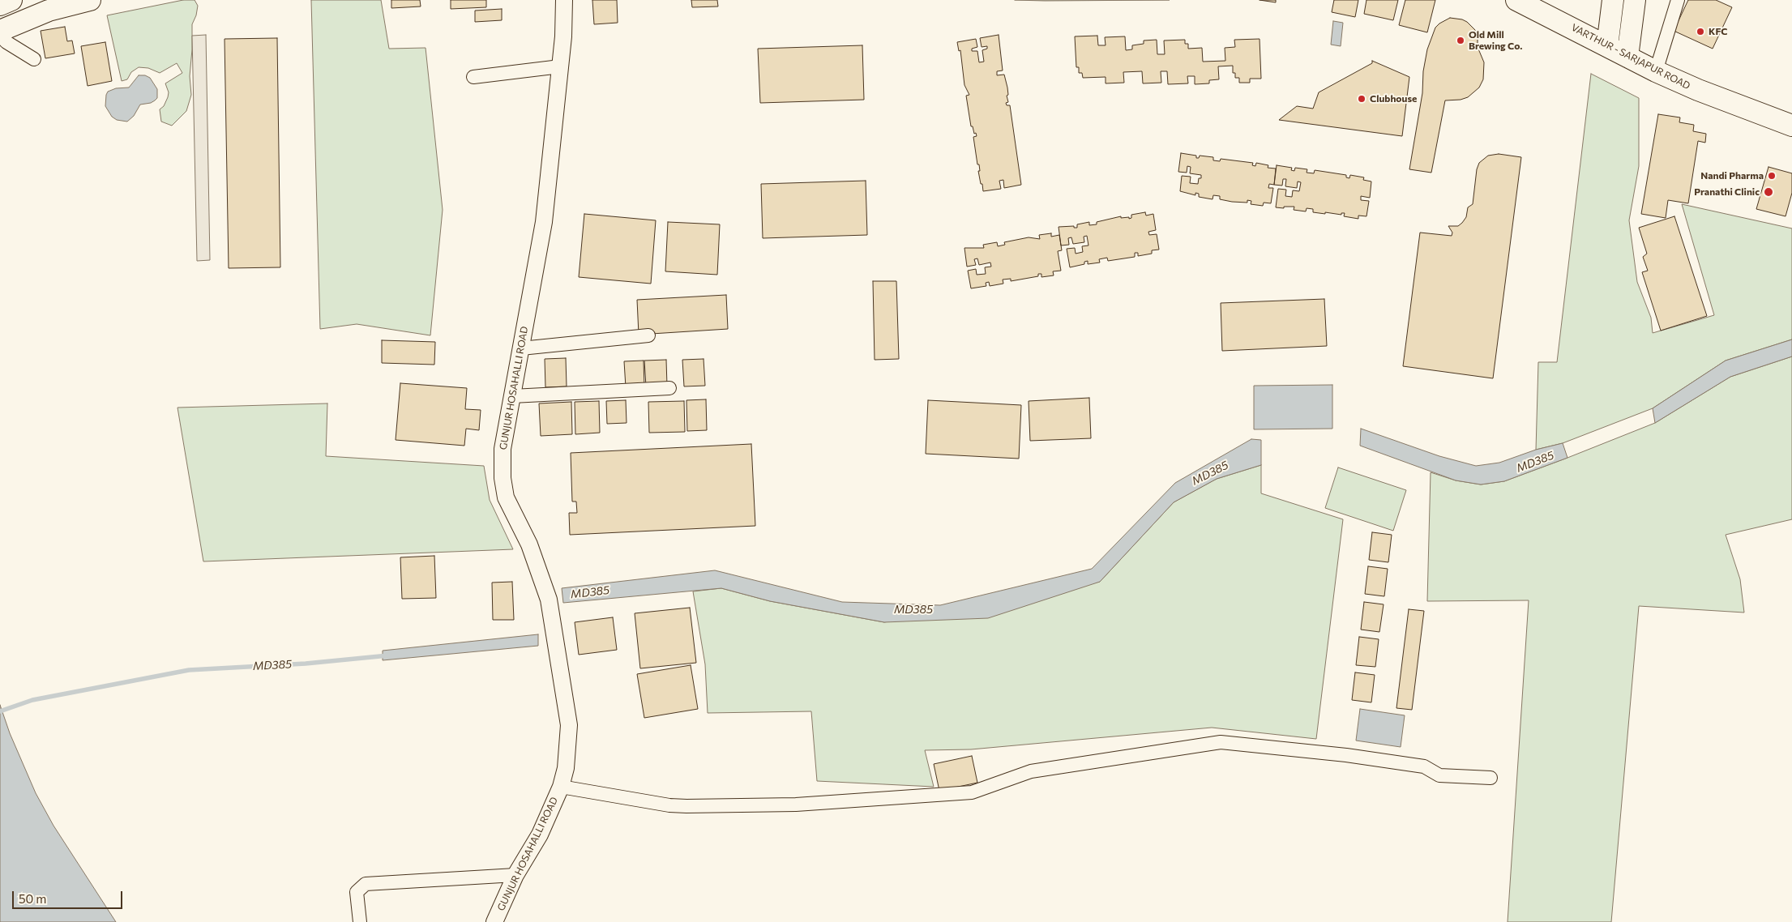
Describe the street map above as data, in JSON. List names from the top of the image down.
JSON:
{
  "streets": {
    "main road": ["VARTHUR - SARJAPUR ROAD"],
    "street": ["GUNJUR HOSAHALLI ROAD"]
  },
  "water": ["MD385"],
  "places": [
    "KFC",
    "Old Mill Brewing Co.",
    "Clubhouse",
    "Nandi Pharma",
    "Pranathi Clinic"
  ],
  "scale_bar": "50 m"
}
